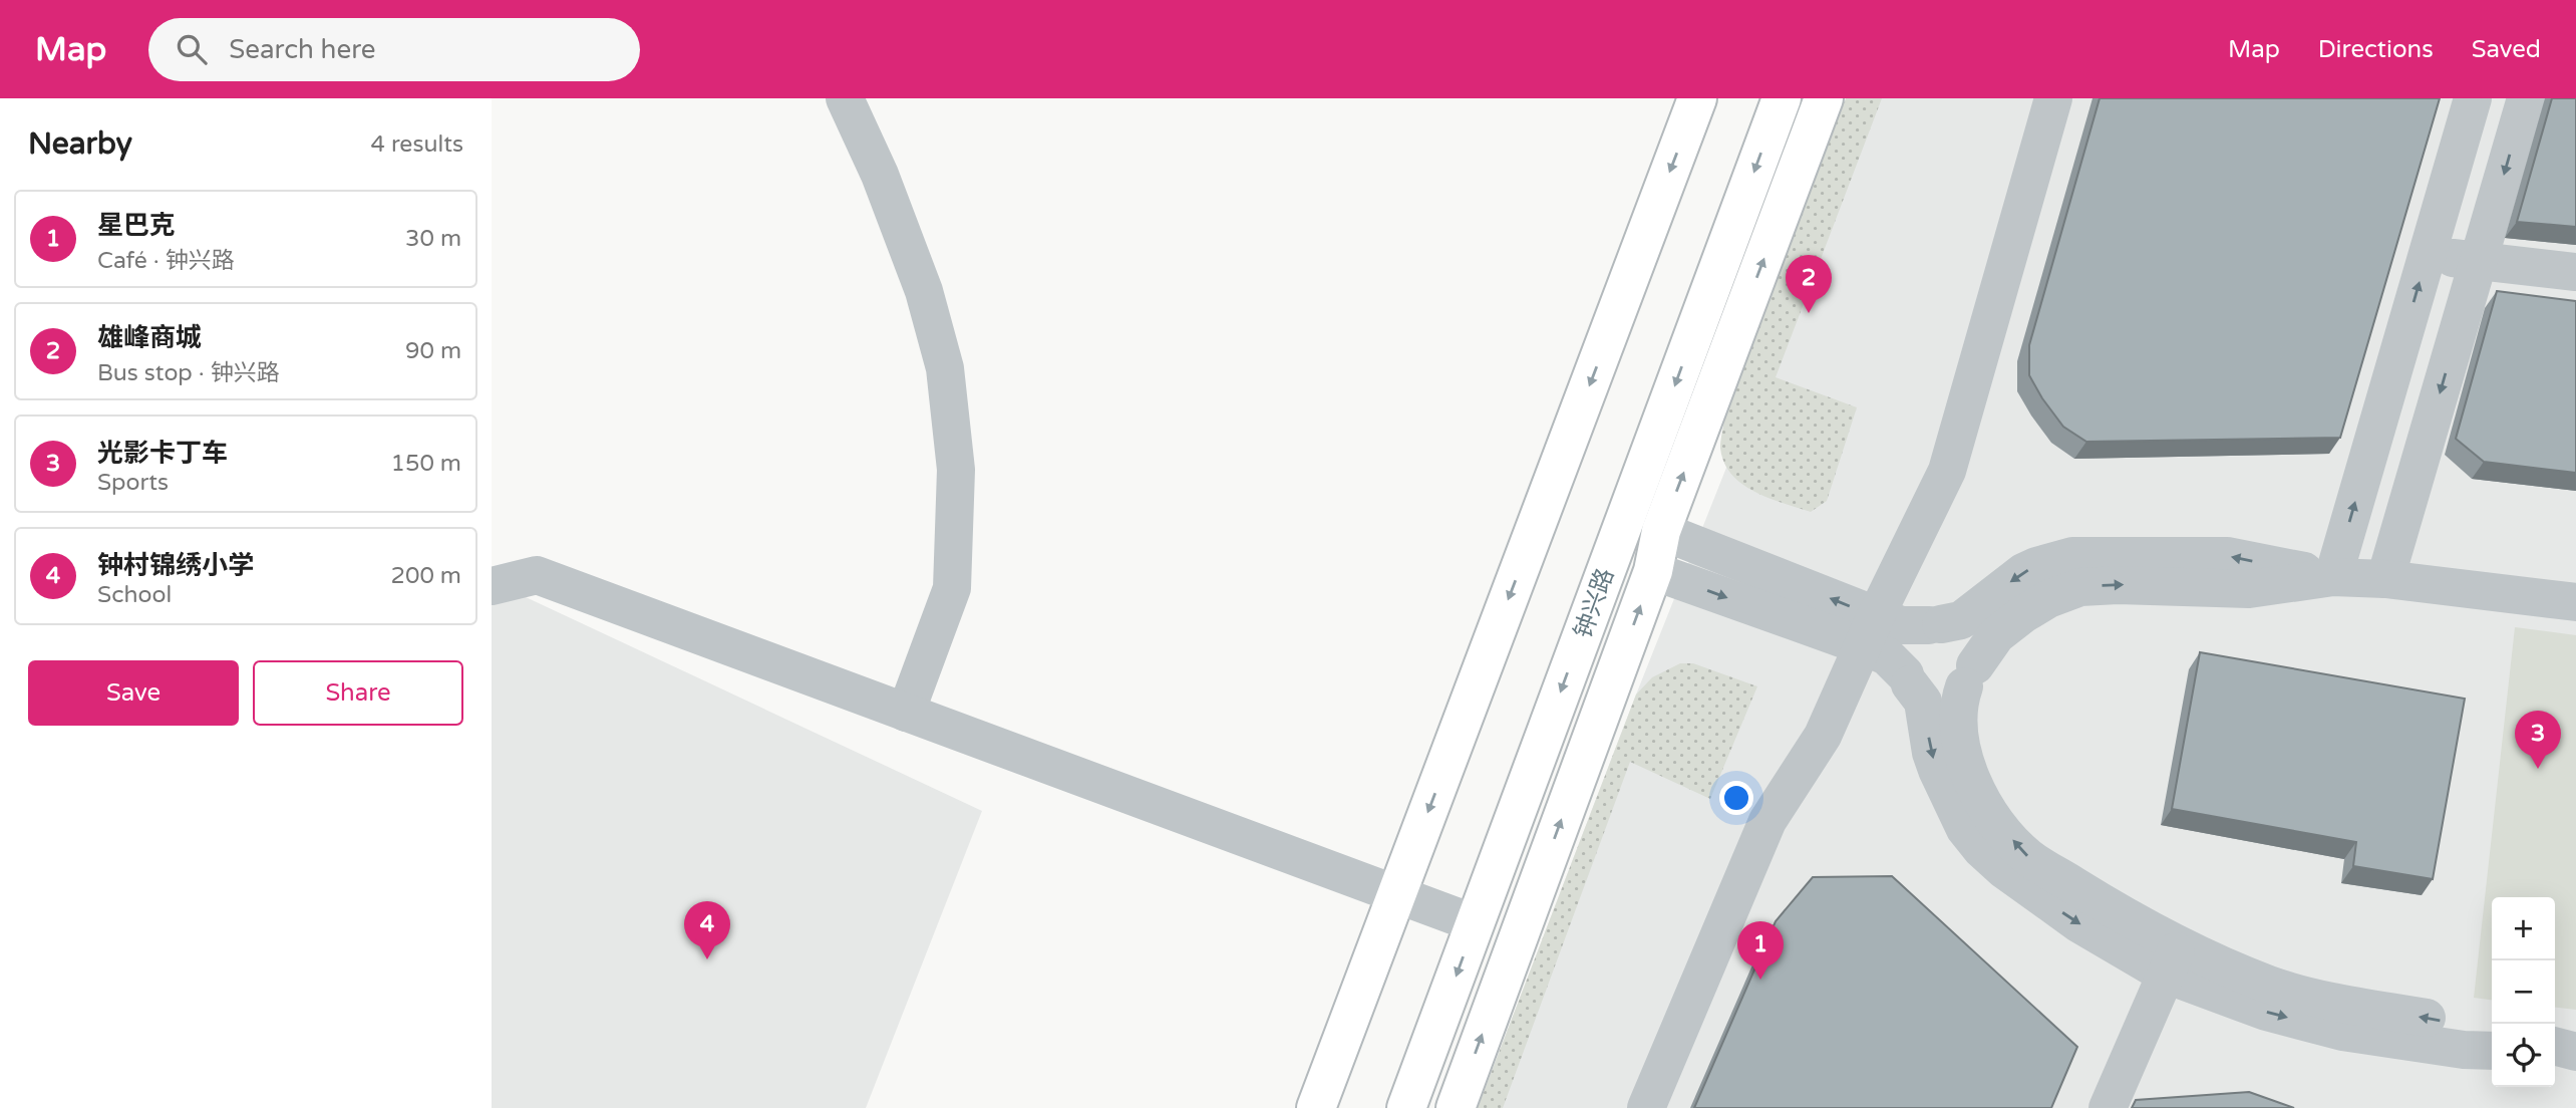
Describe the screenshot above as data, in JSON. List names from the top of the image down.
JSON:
{
  "streets": {
    "main road": ["钟兴路"]
  },
  "page": {
    "header": "Map",
    "search": "Search here",
    "nav": ["Map", "Directions", "Saved"],
    "heading": ["Nearby", "4 results"],
    "list": [
      {
        "mark": "1",
        "name": "星巴克",
        "note": "Café · 钟兴路",
        "value": "30 m"
      },
      {
        "mark": "2",
        "name": "雄峰商城",
        "note": "Bus stop · 钟兴路",
        "value": "90 m"
      },
      {
        "mark": "3",
        "name": "光影卡丁车",
        "note": "Sports",
        "value": "150 m"
      },
      {
        "mark": "4",
        "name": "钟村锦绣小学",
        "note": "School",
        "value": "200 m"
      }
    ],
    "pins": [
      "2",
      "3",
      "4",
      "1"
    ],
    "buttons": ["Save", "Share"],
    "map_buttons": ["+", "−"]
  }
}
